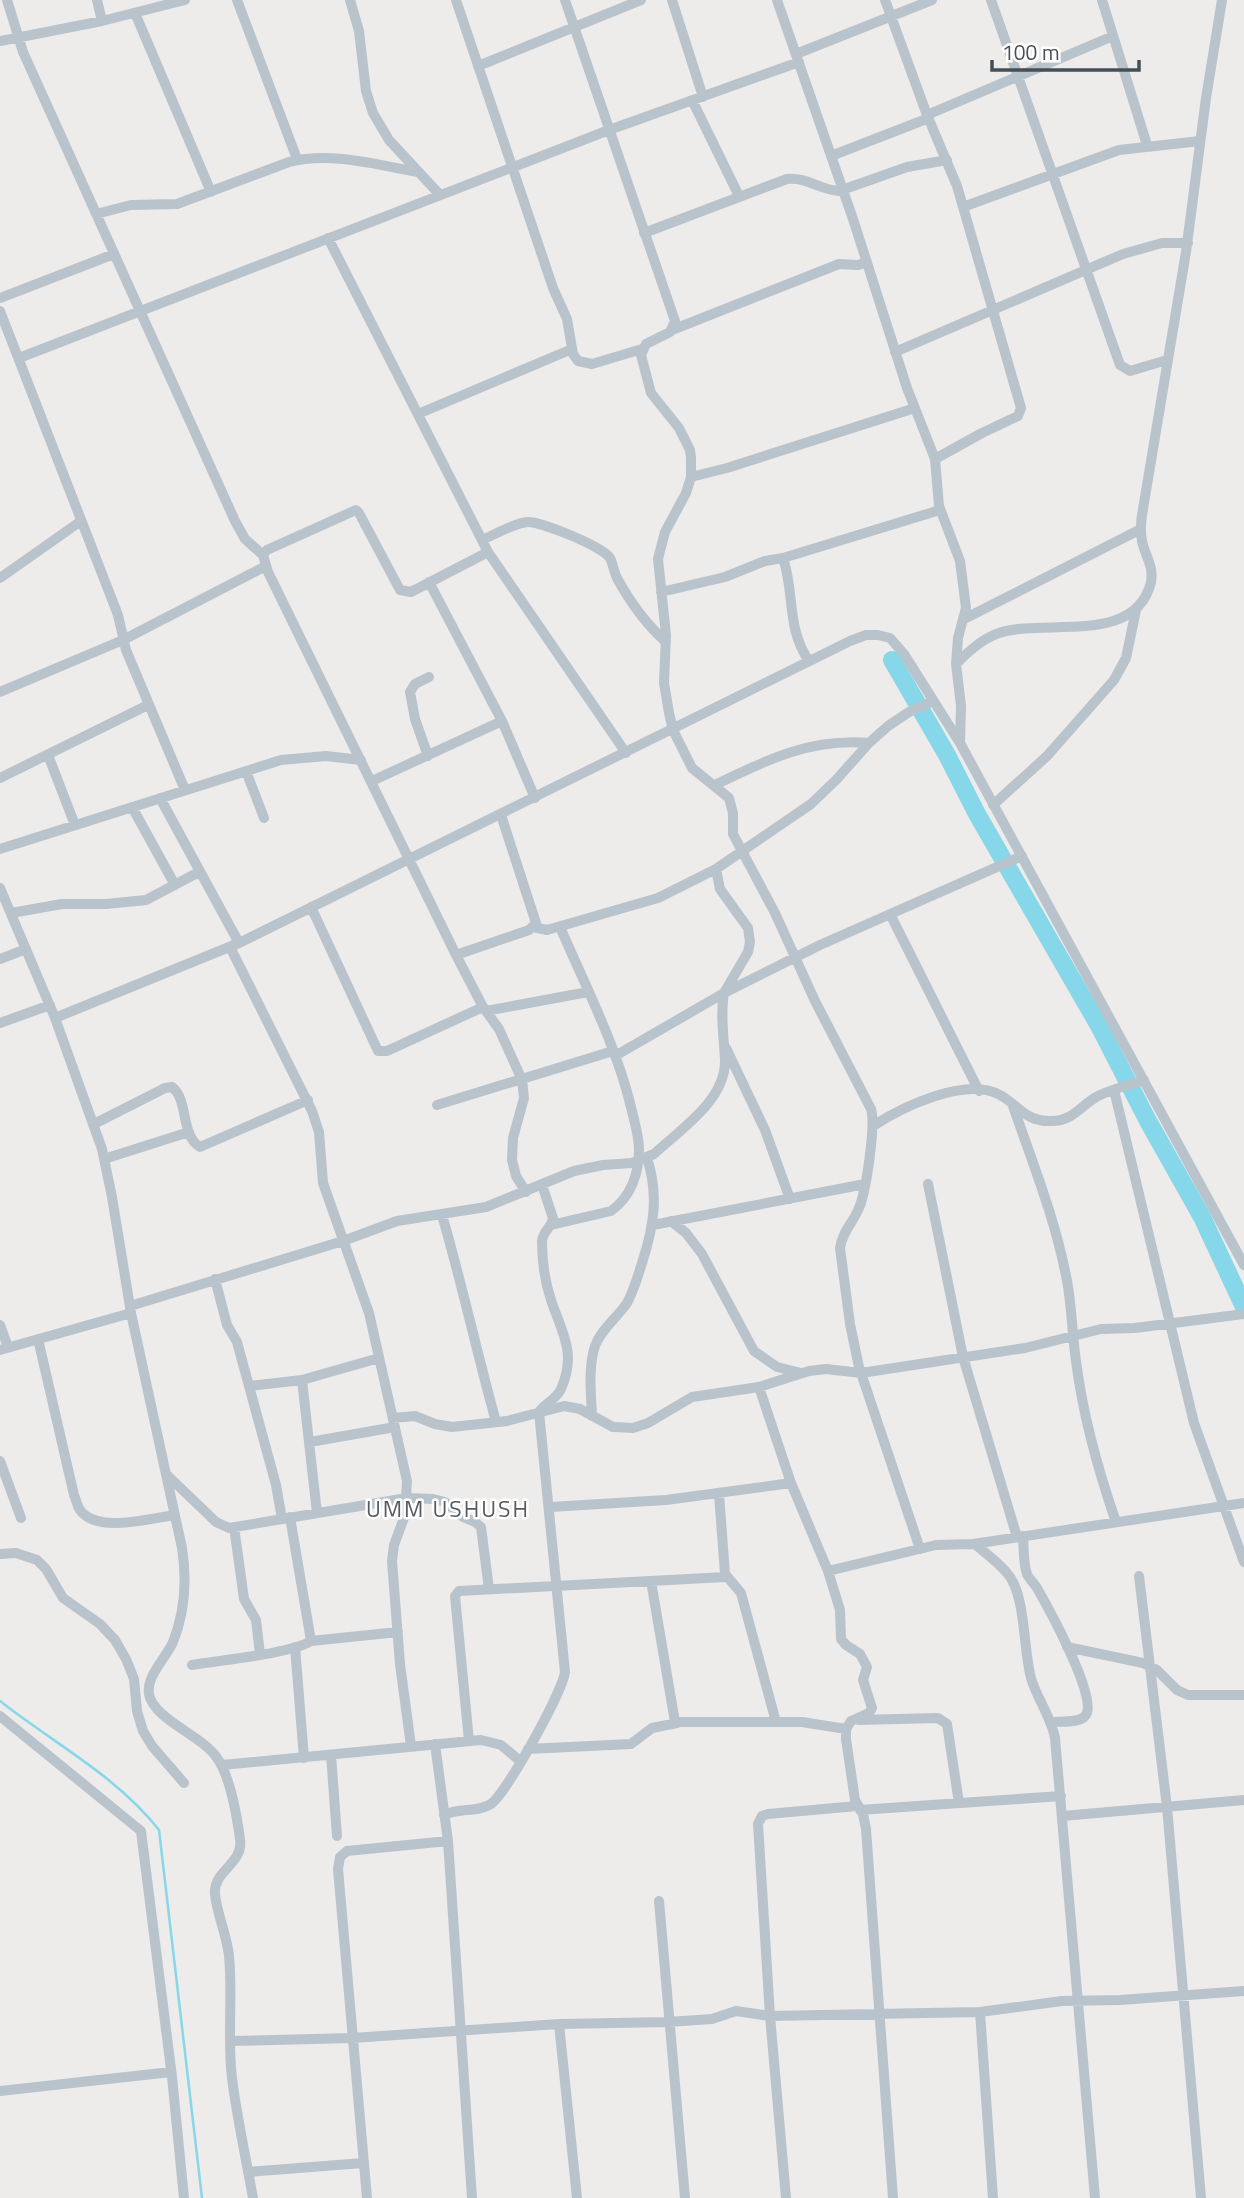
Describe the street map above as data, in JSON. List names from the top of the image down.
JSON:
{
  "districts": ["UMM USHUSH"],
  "scale_bar": "100 m"
}
